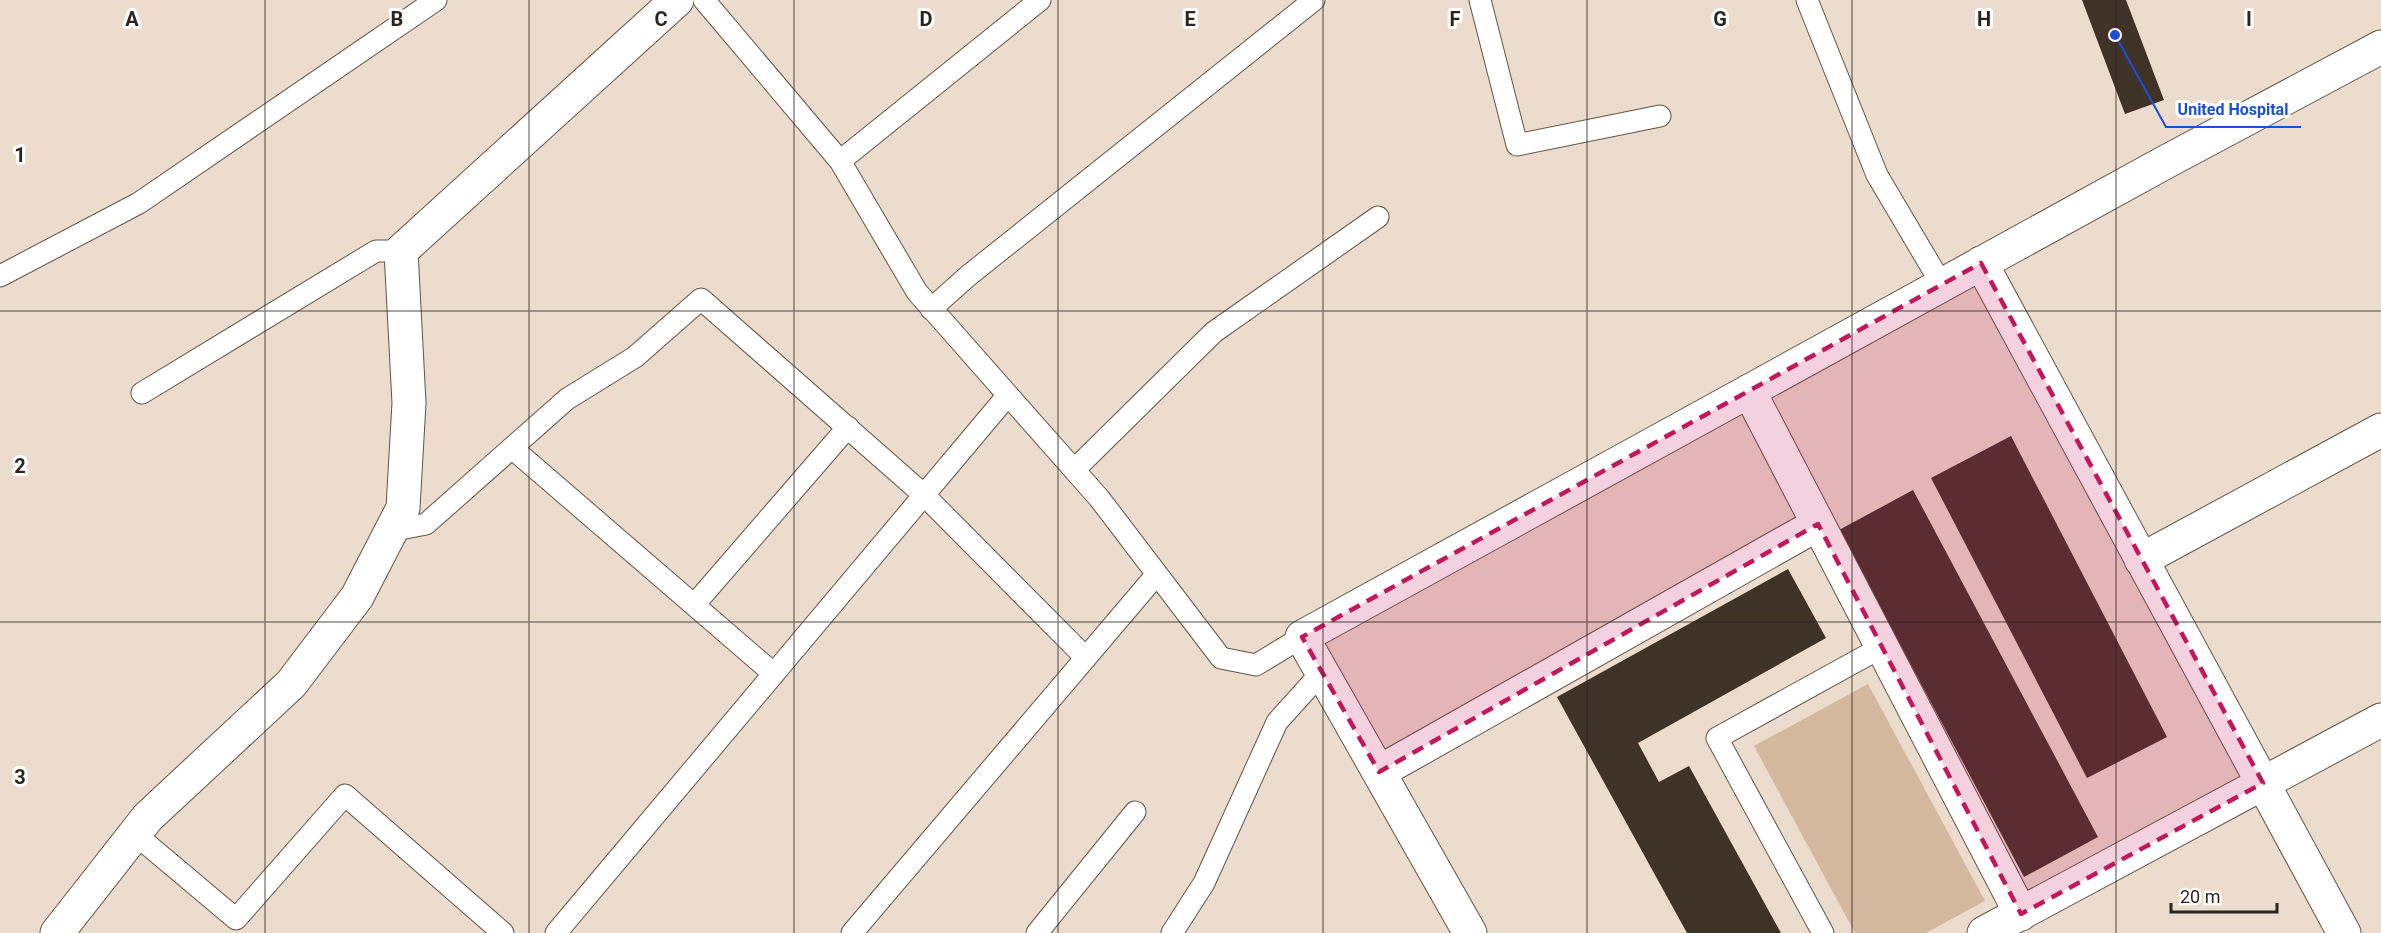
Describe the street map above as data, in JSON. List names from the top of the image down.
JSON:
{
  "places": ["United Hospital"],
  "scale_bar": "20 m",
  "grid": {
    "columns": [
      "A",
      "B",
      "C",
      "D",
      "E",
      "F",
      "G",
      "H",
      "I"
    ],
    "rows": ["1", "2", "3"]
  }
}
